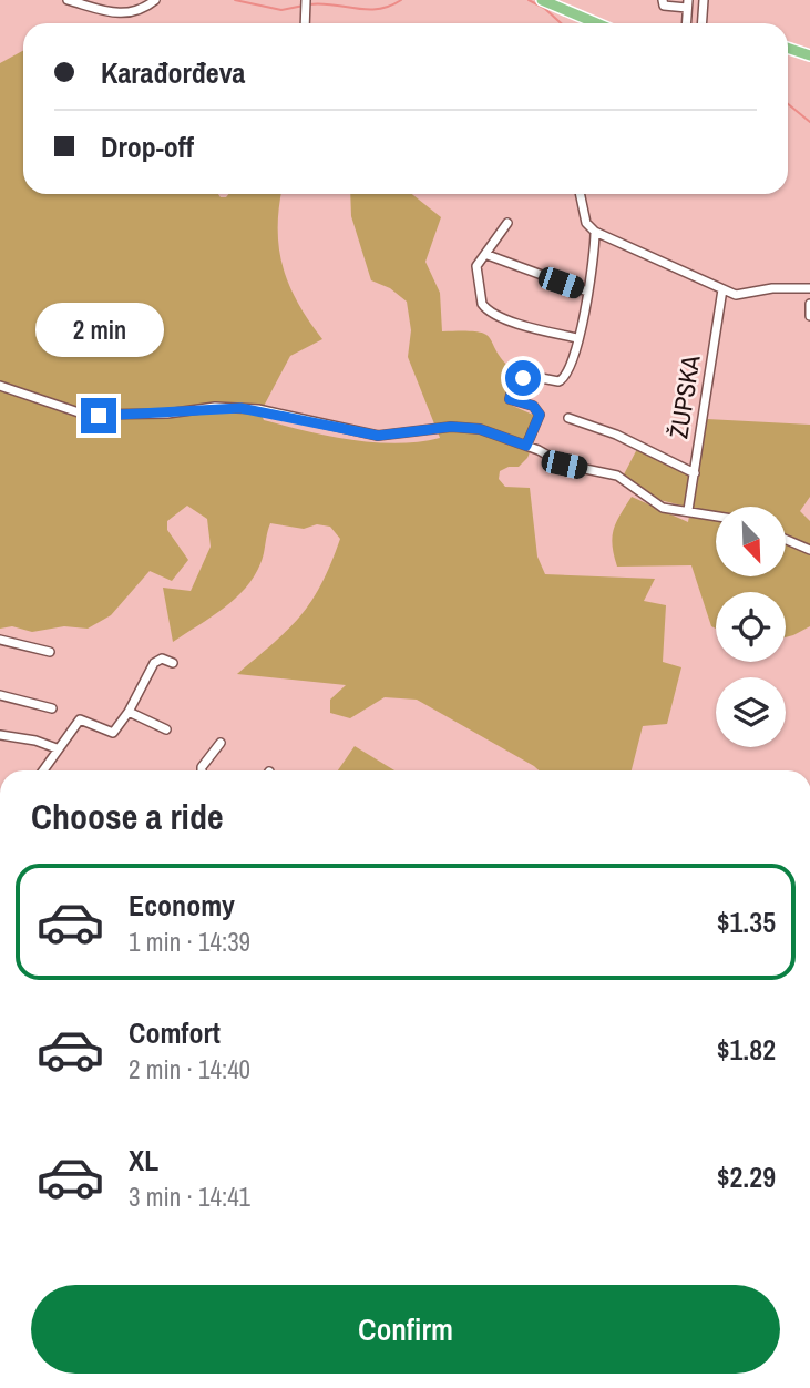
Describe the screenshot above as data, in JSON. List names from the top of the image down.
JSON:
{
  "streets": {
    "street": ["ŽUPSKA"]
  },
  "north": "bottom right",
  "page": {
    "banner": ["Karađorđeva", "Drop-off"],
    "bubble": "2 min",
    "heading": "Choose a ride",
    "list": [
      {
        "name": "Economy",
        "note": "1 min · 14:39",
        "value": "$1.35"
      },
      {
        "name": "Comfort",
        "note": "2 min · 14:40",
        "value": "$1.82"
      },
      {
        "name": "XL",
        "note": "3 min · 14:41",
        "value": "$2.29"
      }
    ],
    "buttons": "Confirm"
  }
}
